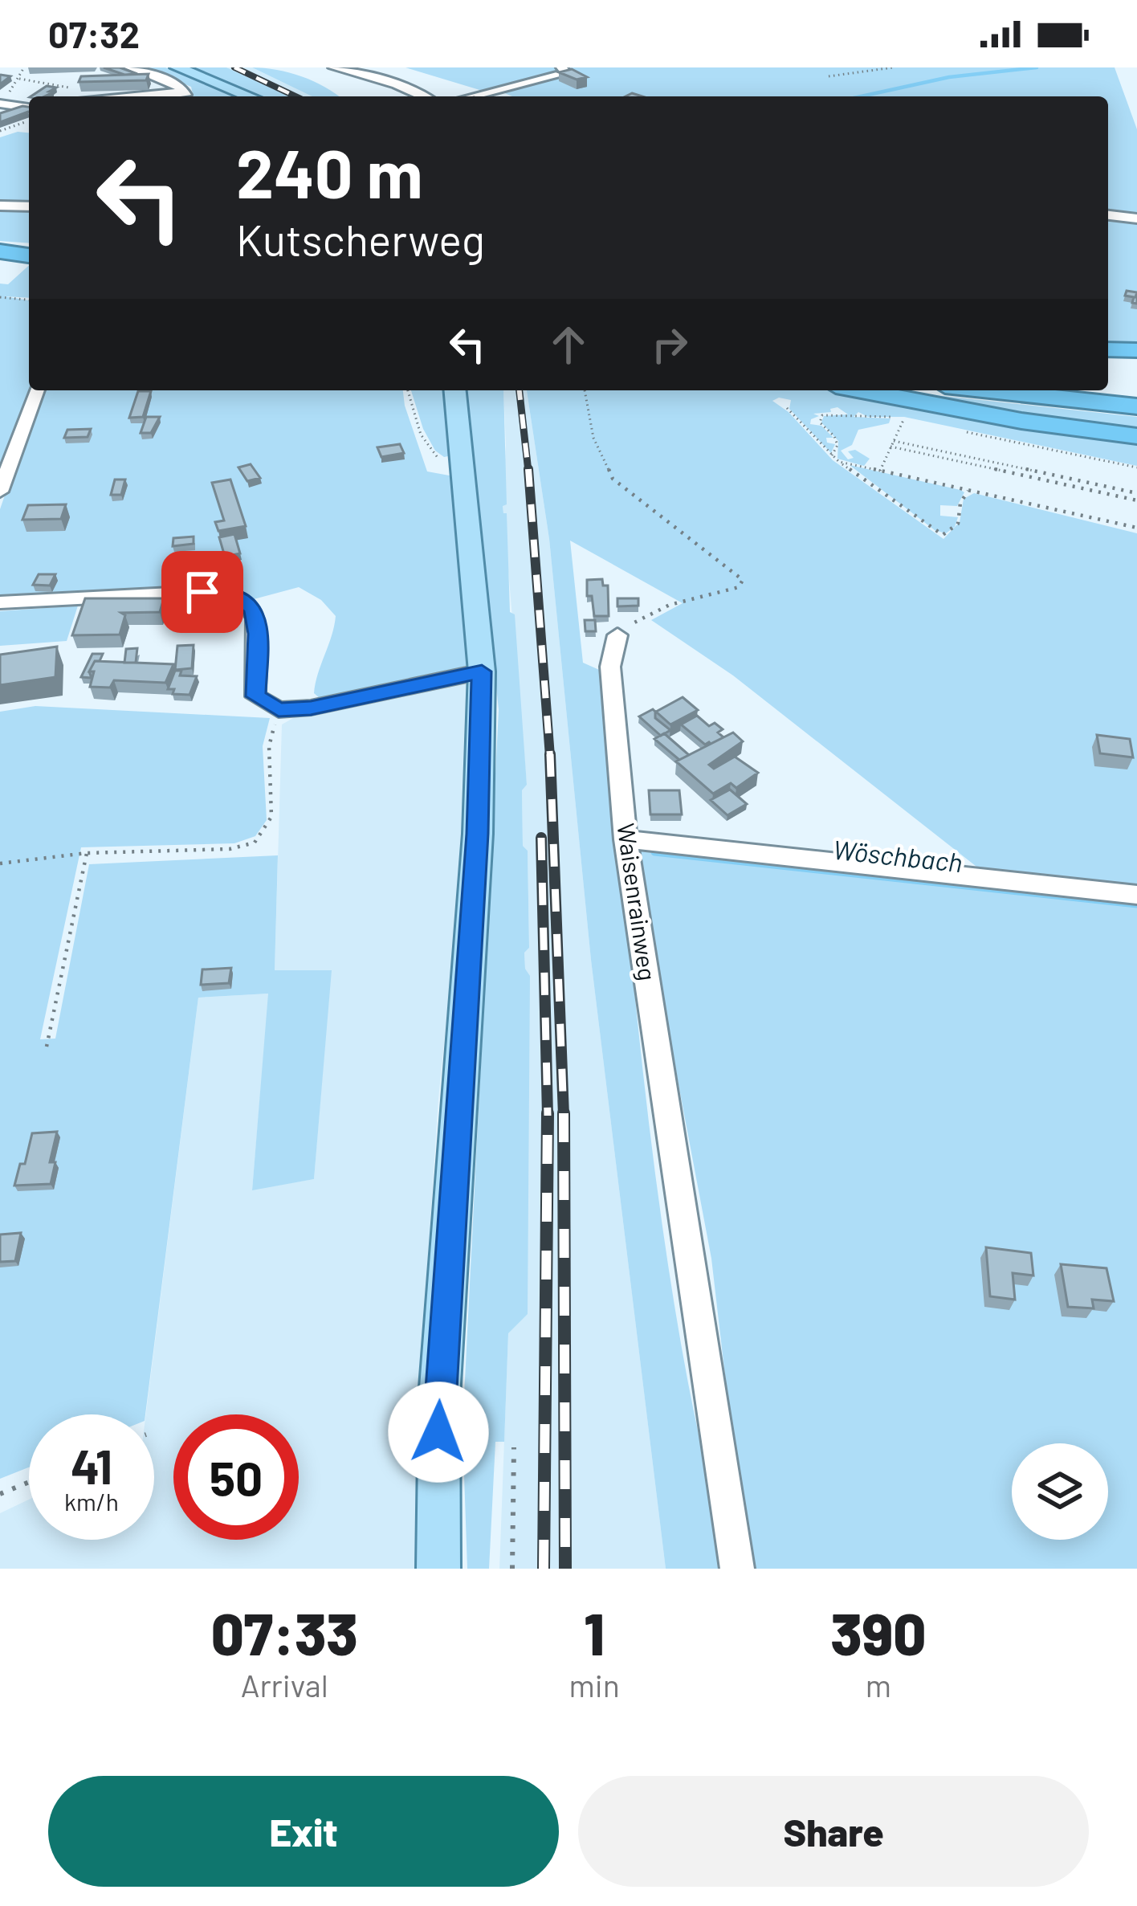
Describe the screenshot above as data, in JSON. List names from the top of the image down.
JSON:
{
  "streets": {
    "street": ["Waisenrainweg"]
  },
  "water": ["Wöschbach"],
  "page": {
    "status": "07:32",
    "turn": ["240 m", "Kutscherweg"],
    "speed": "41 km/h",
    "limit": "50",
    "eta": [
      "07:33",
      "Arrival",
      "1",
      "min",
      "390",
      "m"
    ],
    "buttons": ["Exit", "Share"]
  }
}
